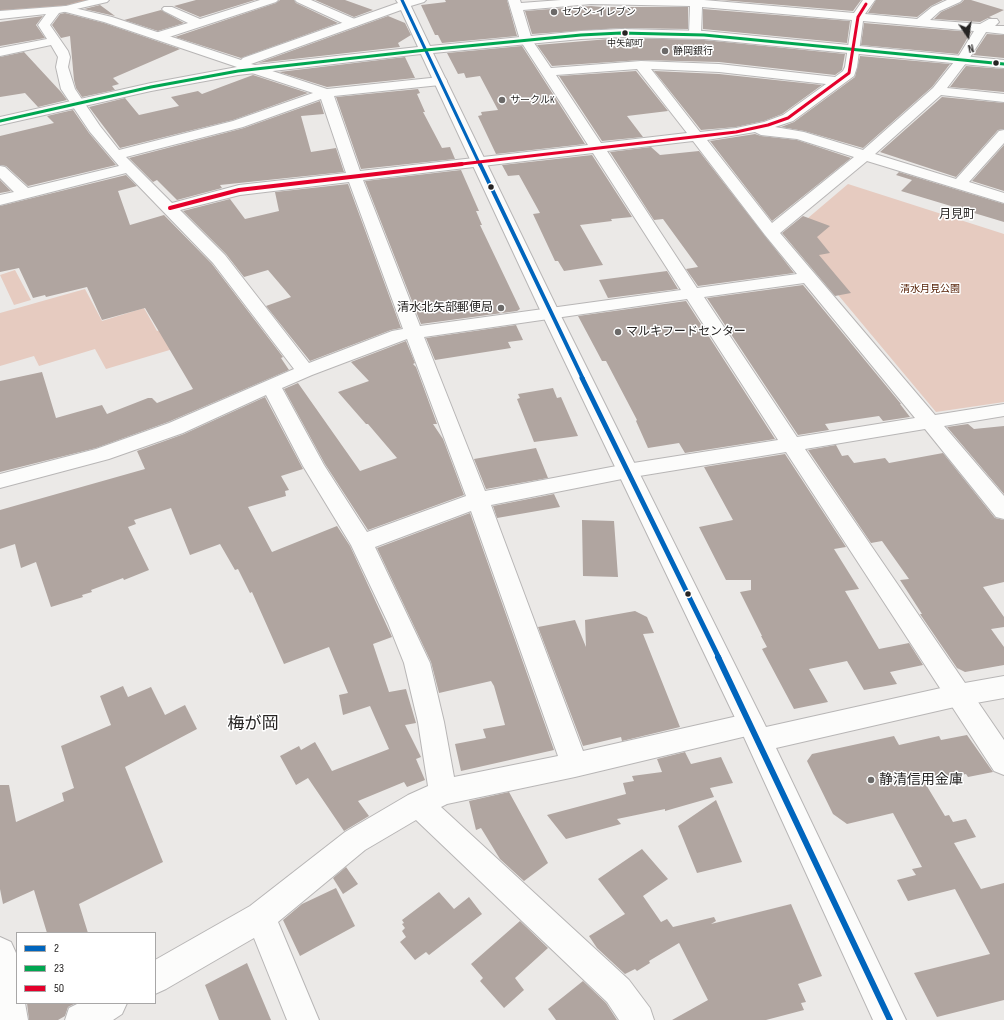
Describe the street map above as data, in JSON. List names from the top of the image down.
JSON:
{
  "districts": ["月見町", "梅が岡"],
  "parks": ["清水月見公園"],
  "places": [
    "セブン-イレブン",
    "中矢部町",
    "静岡銀行",
    "サークルK",
    "清水北矢部郵便局",
    "マルキフードセンター",
    "静清信用金庫"
  ],
  "lines": ["transit line 2", "transit line 50", "transit line 23"],
  "legend": ["2", "23", "50"],
  "north": "bottom"
}
